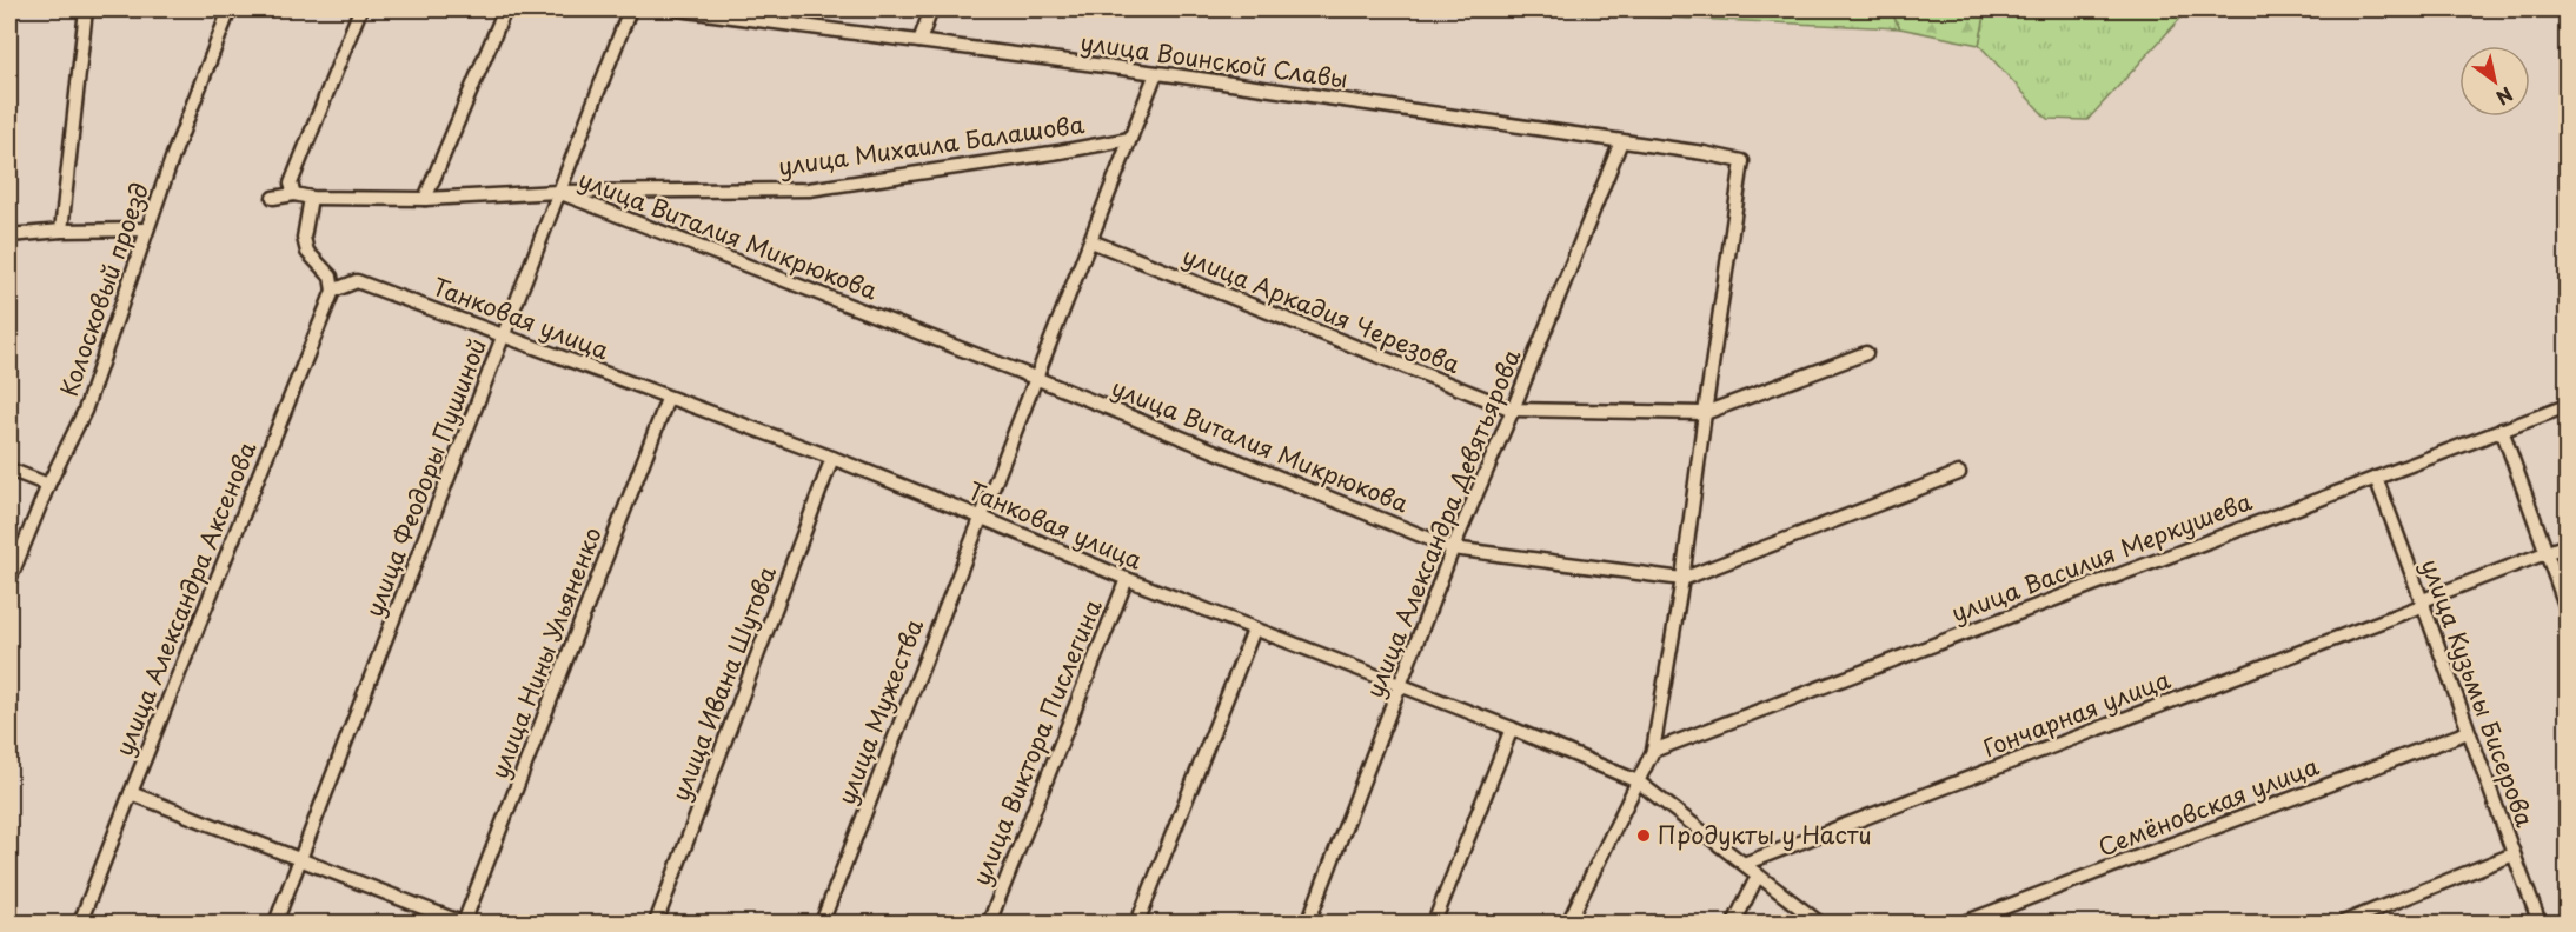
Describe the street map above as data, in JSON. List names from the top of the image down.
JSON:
{
  "streets": {
    "street": [
      "улица Воинской Славы",
      "улица Михаила Балашова",
      "улица Виталия Микрюкова",
      "Колосковый проезд",
      "улица Аркадия Черезова",
      "Танковая улица",
      "улица Феодоры Пушиной",
      "улица Александра Девятьярова",
      "улица Василия Меркушева",
      "улица Александра Аксенова",
      "улица Нины Ульяненко",
      "улица Ивана Шутова",
      "улица Кузьмы Бисерова",
      "улица Мужества",
      "Гончарная улица",
      "улица Виктора Пислегина",
      "Семёновская улица"
    ]
  },
  "crossings": [
    ["улица Воинской Славы", "улица Аркадия Черезова"],
    ["улица Воинской Славы", "улица Александра Девятьярова"],
    ["улица Воинской Славы", "улица Мужества"],
    ["улица Михаила Балашова", "улица Виталия Микрюкова"],
    ["улица Михаила Балашова", "улица Феодоры Пушиной"],
    ["улица Михаила Балашова", "улица Мужества"],
    ["улица Виталия Микрюкова", "улица Феодоры Пушиной"],
    ["улица Виталия Микрюкова", "улица Александра Девятьярова"],
    ["улица Виталия Микрюкова", "улица Мужества"],
    ["улица Аркадия Черезова", "улица Александра Девятьярова"],
    ["улица Аркадия Черезова", "улица Мужества"],
    ["Танковая улица", "улица Феодоры Пушиной"],
    ["Танковая улица", "улица Александра Девятьярова"],
    ["Танковая улица", "улица Александра Аксенова"],
    ["Танковая улица", "улица Нины Ульяненко"],
    ["Танковая улица", "улица Ивана Шутова"],
    ["Танковая улица", "улица Мужества"],
    ["Танковая улица", "Гончарная улица"],
    ["Танковая улица", "улица Виктора Пислегина"],
    ["улица Василия Меркушева", "улица Кузьмы Бисерова"],
    ["улица Кузьмы Бисерова", "Гончарная улица"],
    ["улица Кузьмы Бисерова", "Семёновская улица"]
  ],
  "places": ["Продукты у Насти"],
  "north": "bottom right"
}
